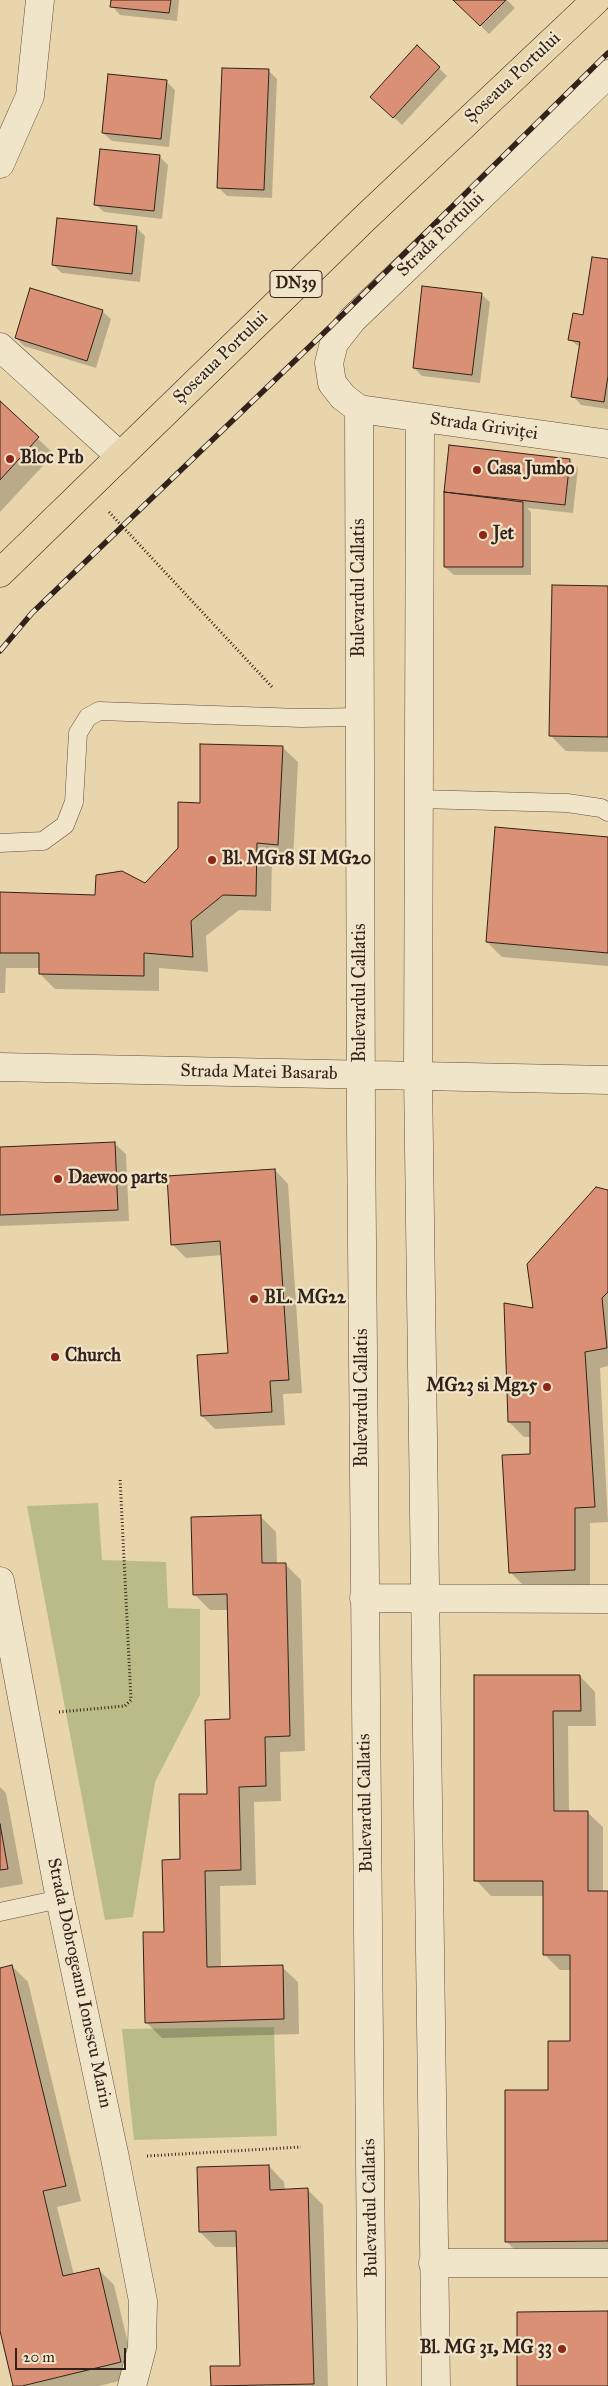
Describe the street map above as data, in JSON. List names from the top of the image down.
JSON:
{
  "streets": {
    "main road": ["Șoseaua Portului", "DN39"],
    "street": [
      "Strada Portului",
      "Strada Griviței",
      "Bulevardul Callatis",
      "Strada Matei Basarab",
      "Strada Dobrogeanu Ionescu Marin"
    ]
  },
  "crossings": [
    ["Strada Portului", "Strada Griviței"],
    ["Strada Portului", "Bulevardul Callatis"],
    ["Strada Griviței", "Bulevardul Callatis"],
    ["Bulevardul Callatis", "Strada Matei Basarab"]
  ],
  "places": [
    "Bloc P1b",
    "Casa Jumbo",
    "Jet",
    "Bl. MG18 SI MG20",
    "Daewoo parts",
    "BL. MG22",
    "Church",
    "MG23 si Mg25",
    "Bl. MG 31, MG 33"
  ],
  "scale_bar": "20 m"
}
